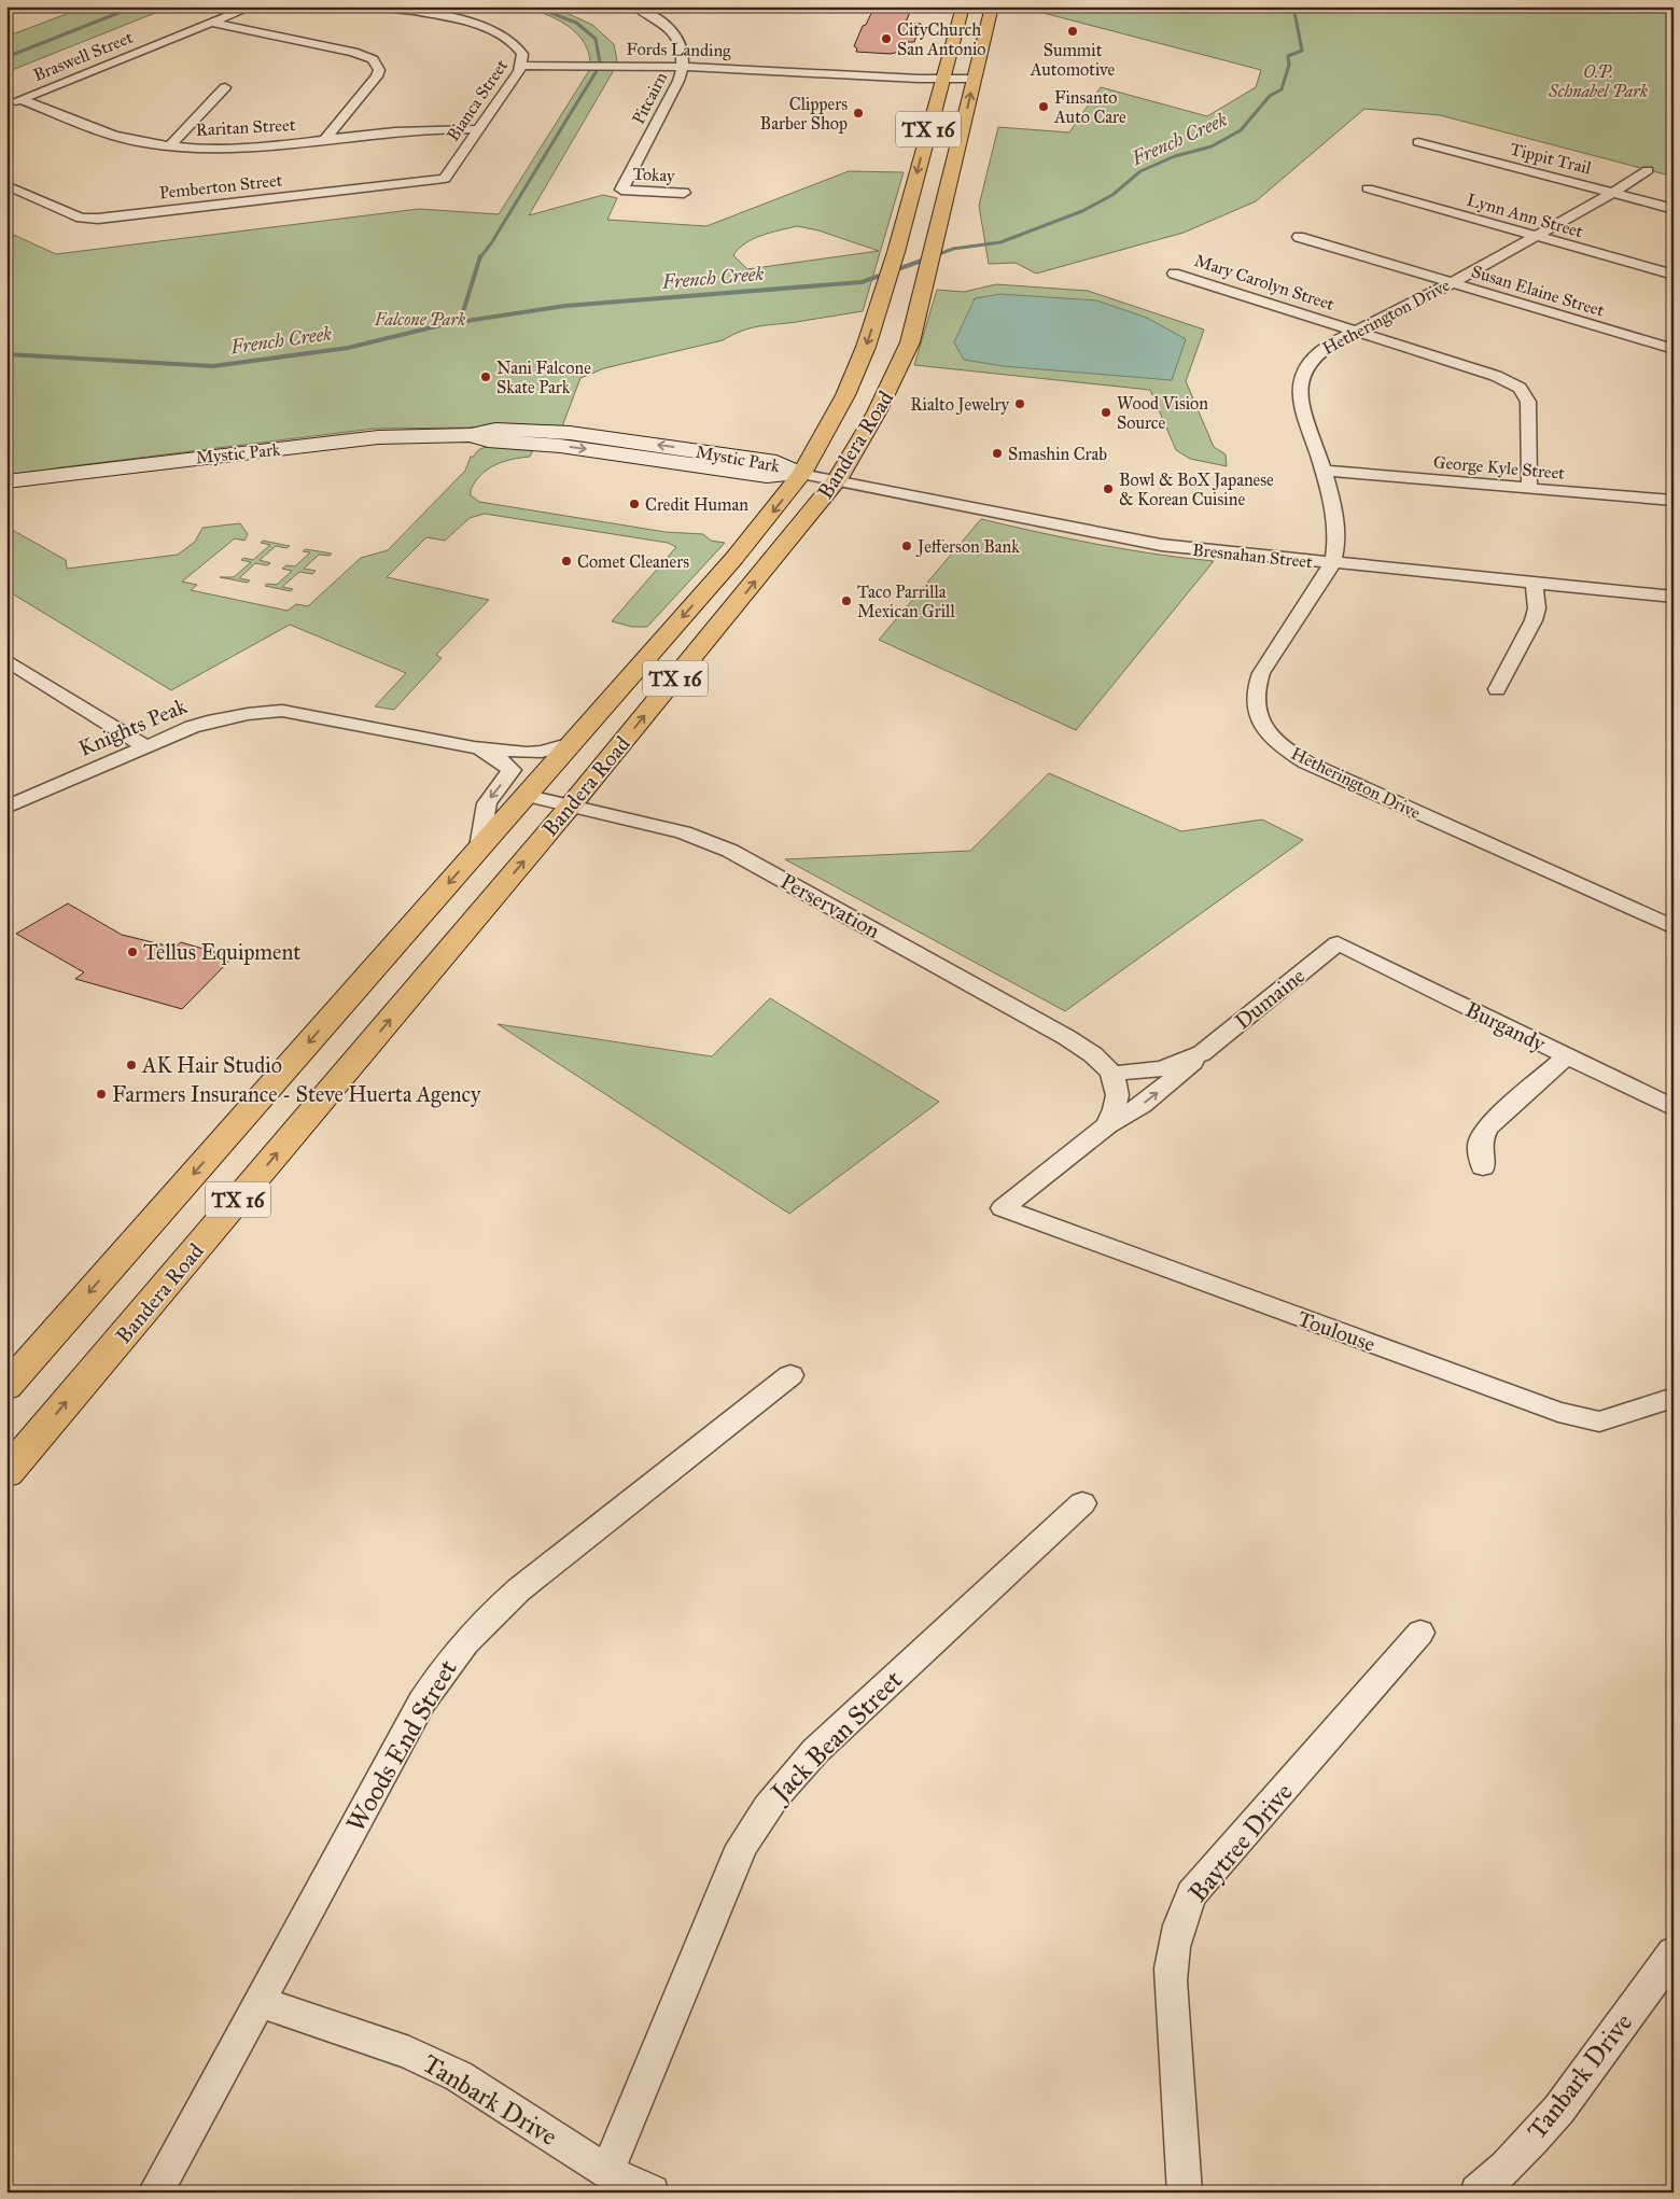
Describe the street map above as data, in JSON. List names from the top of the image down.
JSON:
{
  "streets": {
    "main road": ["TX 16", "Bandera Road"],
    "street": [
      "Fords Landing",
      "Braswell Street",
      "Pitcairn",
      "Bianca Street",
      "Raritan Street",
      "Tippit Trail",
      "Tokay",
      "Pemberton Street",
      "Lynn Ann Street",
      "Mary Carolyn Street",
      "Susan Elaine Street",
      "Hetherington Drive",
      "Mystic Park",
      "George Kyle Street",
      "Bresnahan Street",
      "Knights Peak",
      "Perservation",
      "Dumaine",
      "Burgandy",
      "Toulouse",
      "Jack Bean Street",
      "Woods End Street",
      "Baytree Drive",
      "Tanbark Drive"
    ]
  },
  "crossings": [
    ["Fords Landing", "Pitcairn"],
    ["Fords Landing", "Bianca Street"],
    ["Fords Landing", "Bandera Road"],
    ["Braswell Street", "Raritan Street"],
    ["Pitcairn", "Tokay"],
    ["Bianca Street", "Raritan Street"],
    ["Bianca Street", "Pemberton Street"],
    ["Tippit Trail", "Hetherington Drive"],
    ["Lynn Ann Street", "Hetherington Drive"],
    ["Mary Carolyn Street", "Hetherington Drive"],
    ["Mary Carolyn Street", "George Kyle Street"],
    ["Susan Elaine Street", "Hetherington Drive"],
    ["Hetherington Drive", "George Kyle Street"],
    ["Hetherington Drive", "Bresnahan Street"],
    ["Bandera Road", "Mystic Park"],
    ["Bandera Road", "Bresnahan Street"],
    ["Bandera Road", "Knights Peak"],
    ["Bandera Road", "Perservation"],
    ["Mystic Park", "Bresnahan Street"],
    ["Perservation", "Dumaine"],
    ["Dumaine", "Burgandy"],
    ["Dumaine", "Toulouse"],
    ["Jack Bean Street", "Tanbark Drive"],
    ["Woods End Street", "Tanbark Drive"]
  ],
  "water": ["French Creek"],
  "parks": ["O.P. Schnabel Park", "Falcone Park"],
  "places": [
    "Summit Automotive",
    "CityChurch San Antonio",
    "Finsanto Auto Care",
    "Clippers Barber Shop",
    "Nani Falcone Skate Park",
    "Rialto Jewelry",
    "Wood Vision Source",
    "Smashin Crab",
    "Bowl & BoX Japanese & Korean Cuisine",
    "Credit Human",
    "Jefferson Bank",
    "Comet Cleaners",
    "Taco Parrilla Mexican Grill",
    "Tellus Equipment",
    "AK Hair Studio",
    "Farmers Insurance - Steve Huerta Agency"
  ]
}
